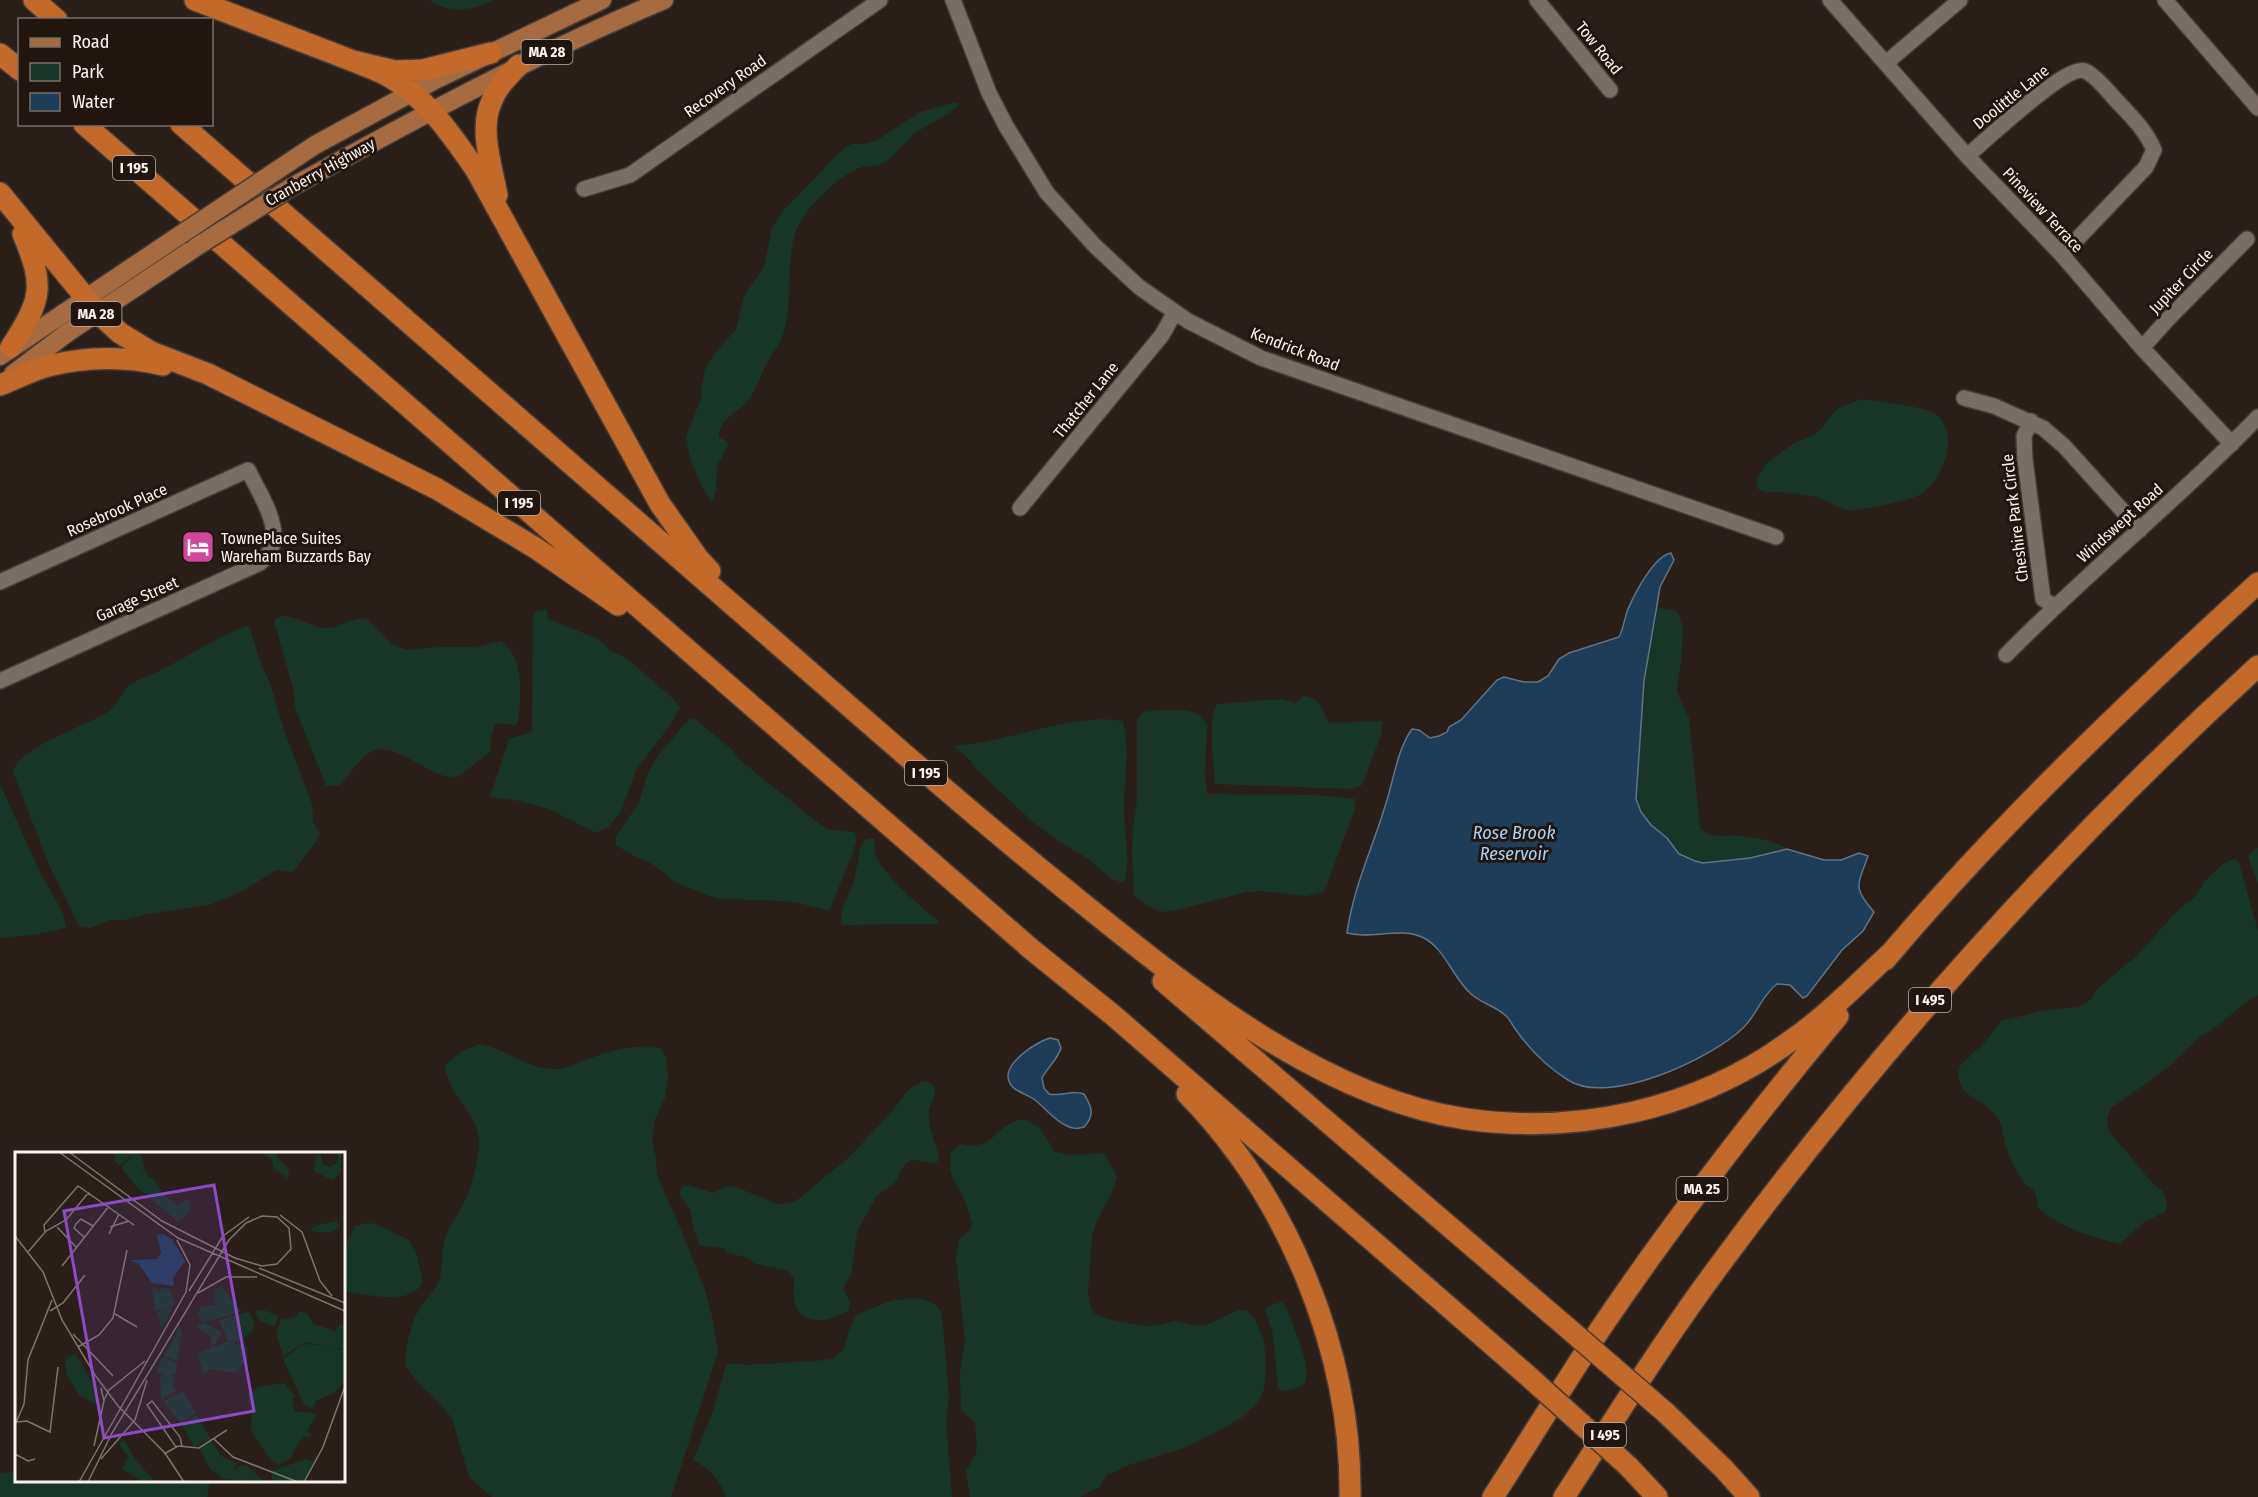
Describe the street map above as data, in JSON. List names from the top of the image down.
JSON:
{
  "streets": {
    "highway": ["I 195", "I 495", "MA 25"],
    "main road": ["MA 28", "Cranberry Highway"],
    "street": [
      "Tow Road",
      "Recovery Road",
      "Doolittle Lane",
      "Pineview Terrace",
      "Jupiter Circle",
      "Kendrick Road",
      "Thatcher Lane",
      "Rosebrook Place",
      "Cheshire Park Circle",
      "Windswept Road",
      "Garage Street"
    ]
  },
  "crossings": [
    ["Doolittle Lane", "Pineview Terrace"],
    ["Pineview Terrace", "Jupiter Circle"],
    ["Pineview Terrace", "Windswept Road"],
    ["Kendrick Road", "Thatcher Lane"],
    ["Rosebrook Place", "Garage Street"],
    ["Cheshire Park Circle", "Windswept Road"]
  ],
  "water": ["Rose Brook Reservoir"],
  "places": {
    "hotel": ["TownePlace Suites Wareham Buzzards Bay"]
  },
  "legend": ["Road", "Park", "Water"]
}
